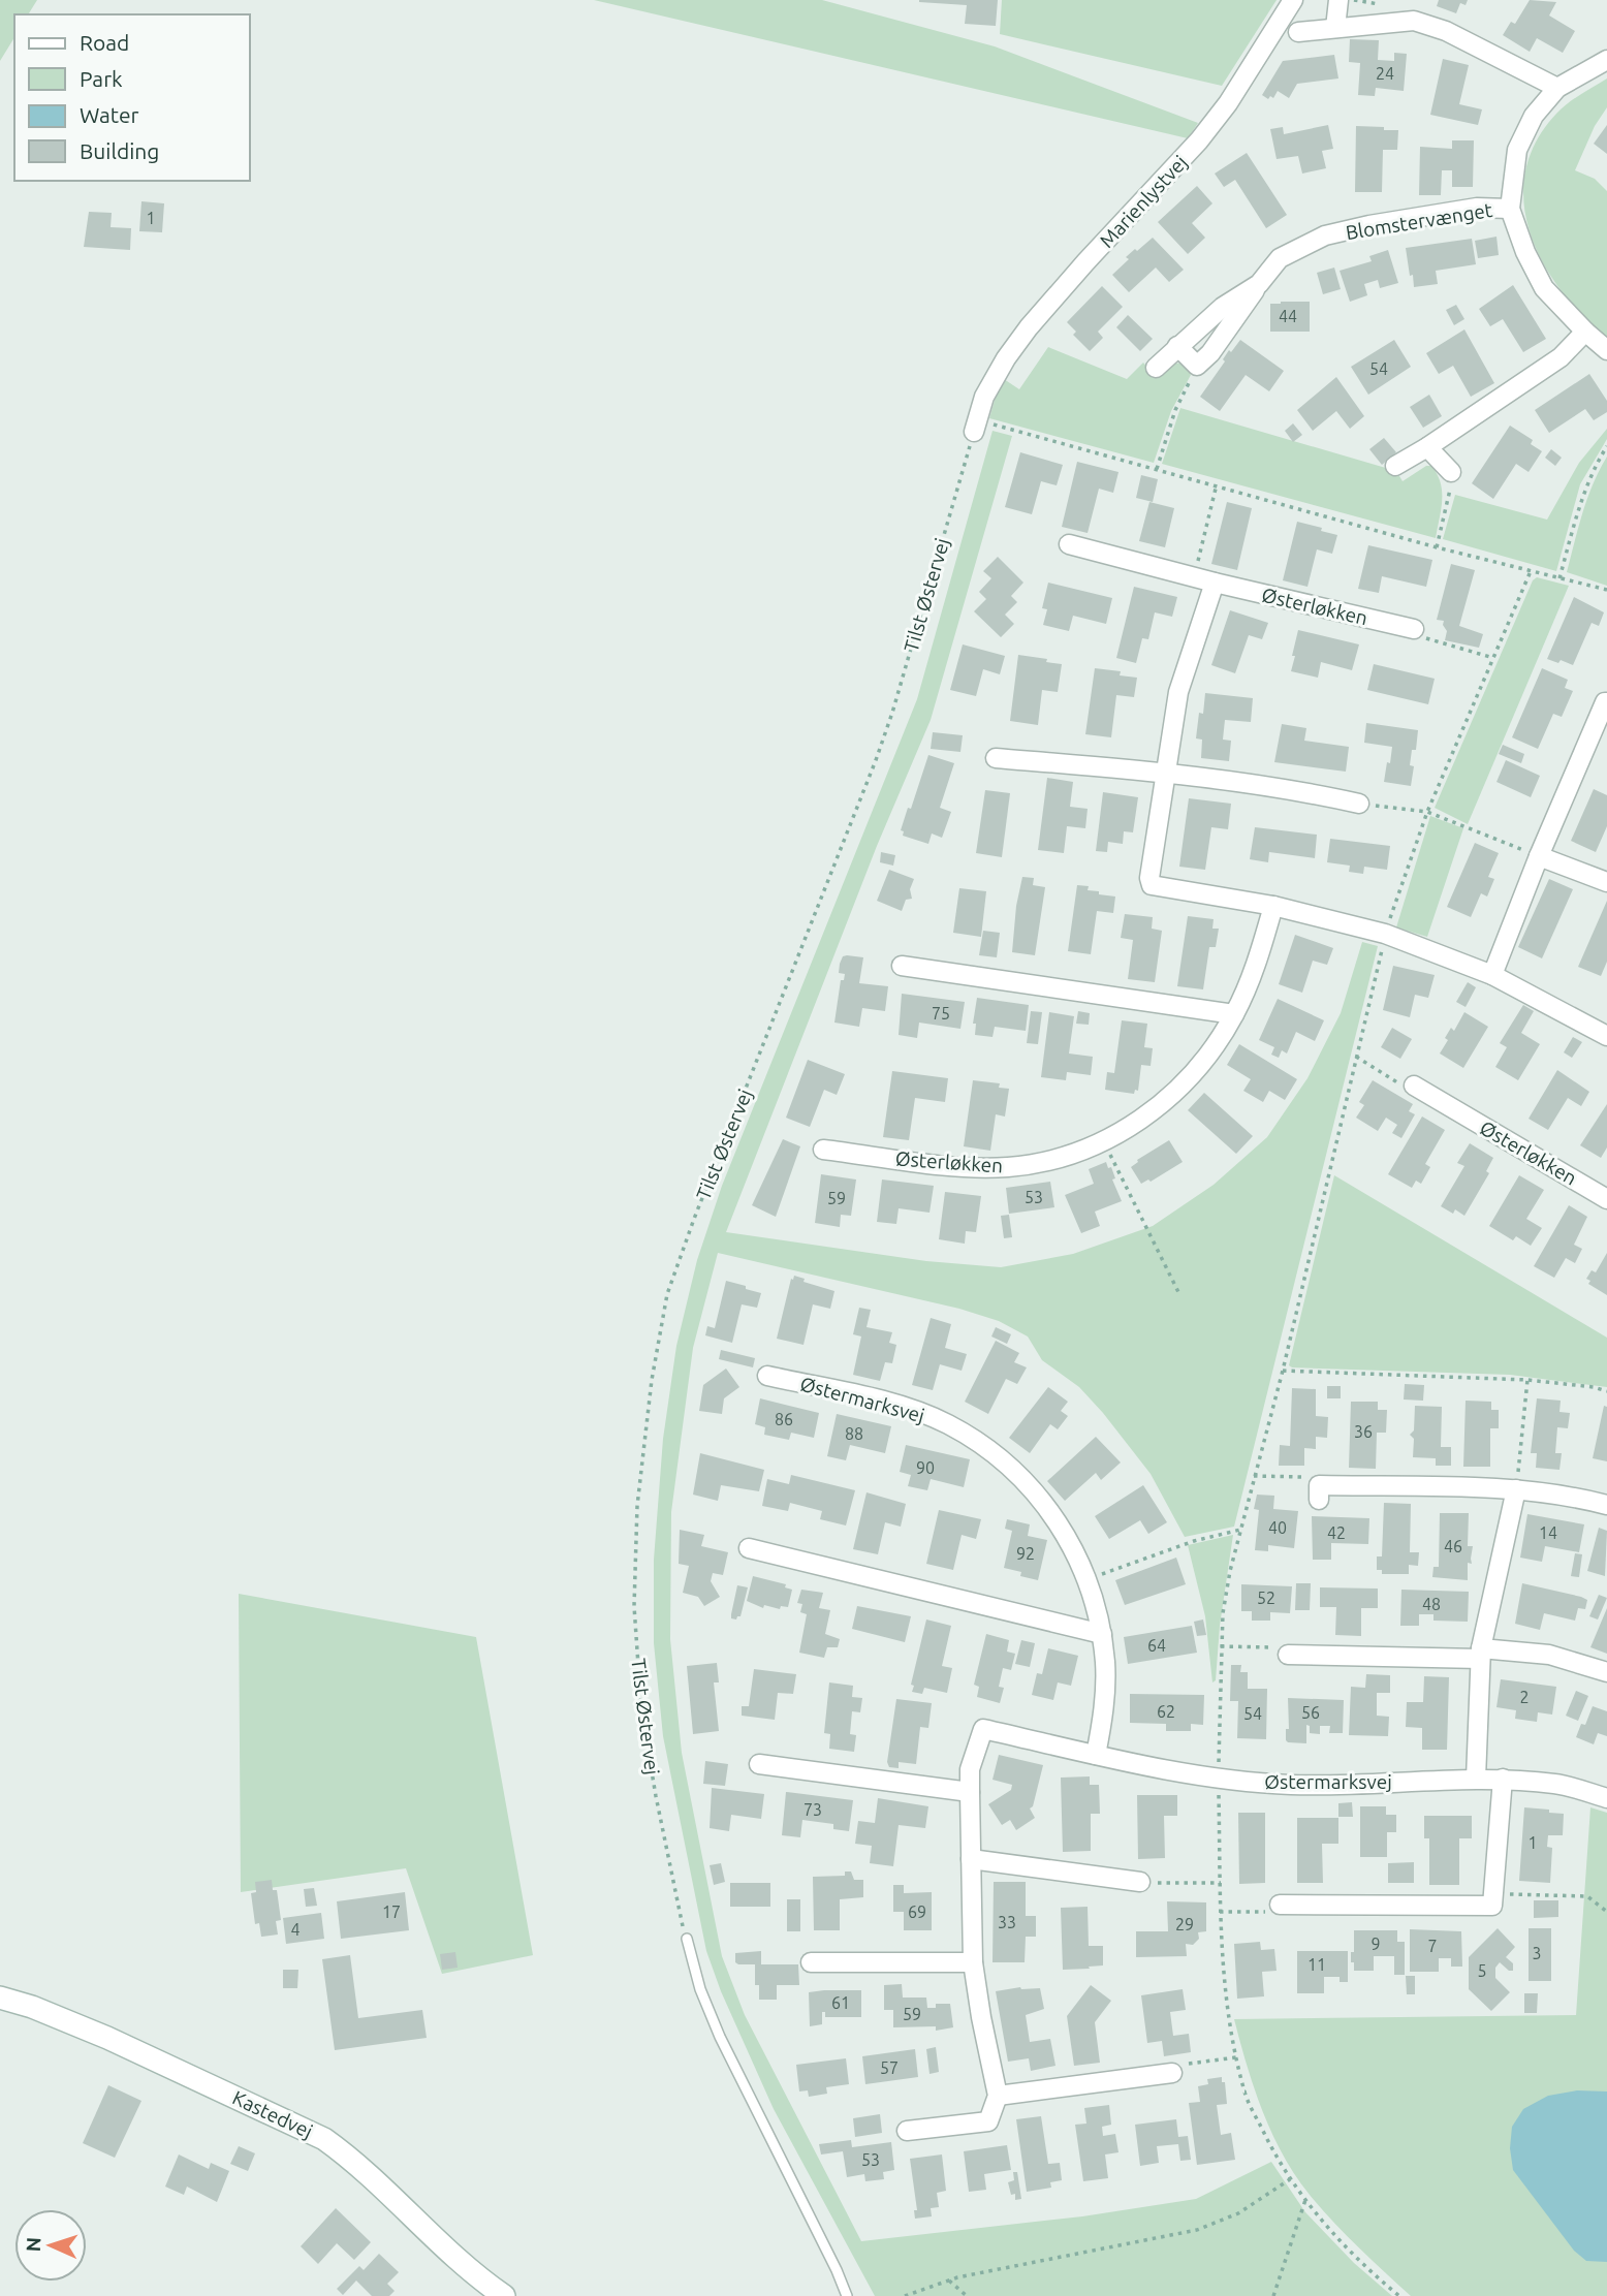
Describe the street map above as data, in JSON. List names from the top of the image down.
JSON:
{
  "streets": {
    "street": [
      "Marienlystvej",
      "Blomstervænget",
      "Østerløkken",
      "Østermarksvej",
      "Kastedvej"
    ],
    "path": ["Tilst Østervej"]
  },
  "crossings": [
    ["Marienlystvej", "Tilst Østervej"]
  ],
  "house_numbers": [
    "24",
    "1",
    "44",
    "54",
    "75",
    "53",
    "59",
    "86",
    "36",
    "88",
    "90",
    "40",
    "42",
    "14",
    "46",
    "92",
    "52",
    "48",
    "64",
    "2",
    "62",
    "56",
    "54",
    "73",
    "1",
    "17",
    "69",
    "33",
    "29",
    "4",
    "9",
    "7",
    "3",
    "11",
    "5",
    "61",
    "59",
    "57",
    "53"
  ],
  "legend": [
    "Road",
    "Park",
    "Water",
    "Building"
  ],
  "north": "left"
}
